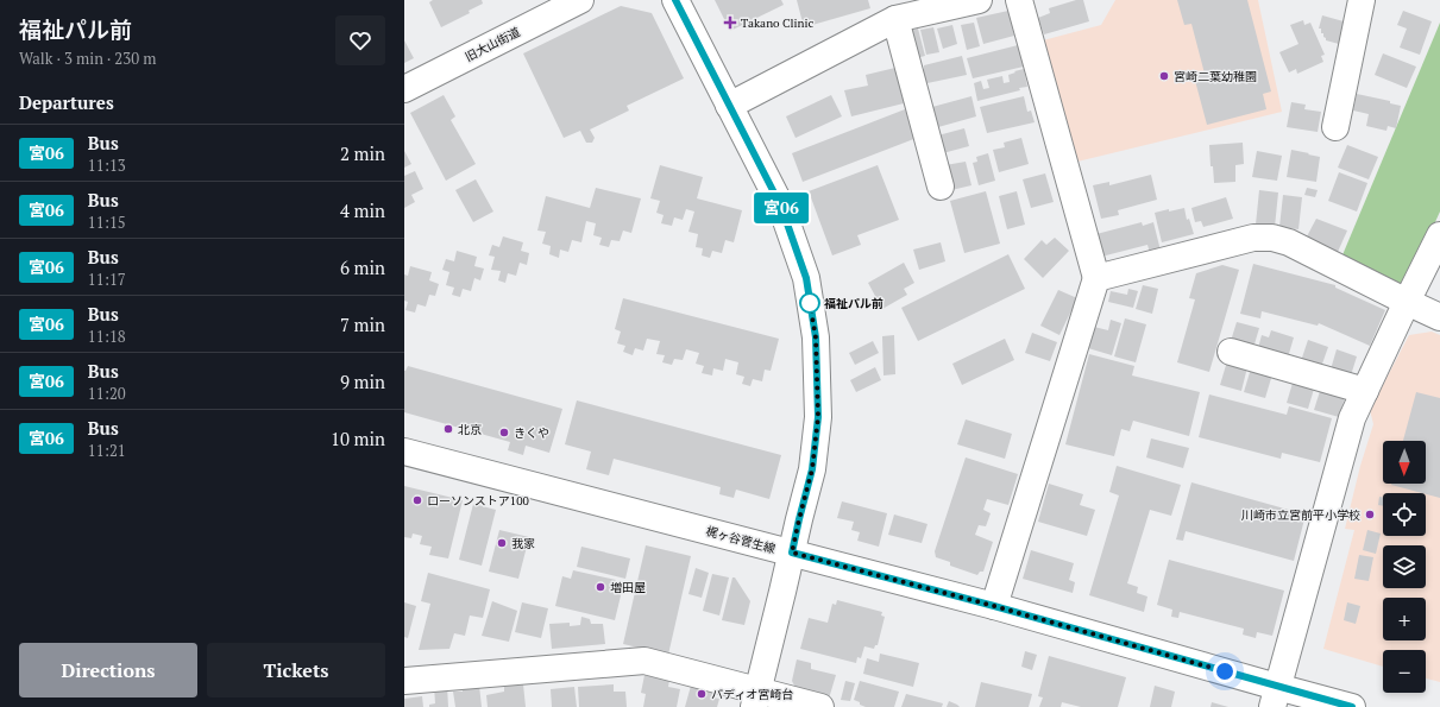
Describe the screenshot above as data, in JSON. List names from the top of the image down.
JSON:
{
  "streets": {
    "street": ["旧大山街道", "梶ヶ谷菅生線"]
  },
  "places": {
    "health": ["Takano Clinic"],
    "other": [
      "宮崎二葉幼稚園",
      "福祉パル前",
      "北京",
      "きくや",
      "ローソンストア100",
      "川崎市立宮前平小学校",
      "我家",
      "増田屋",
      "パディオ宮崎台"
    ]
  },
  "lines": ["bus line 宮06"],
  "north": "bottom",
  "page": {
    "heading": [
      ["福祉パル前", "Walk · 3 min · 230 m"],
      "Departures"
    ],
    "on_map": "宮06",
    "list": [
      {
        "mark": "宮06",
        "name": "Bus",
        "note": "11:13",
        "value": "2 min"
      },
      {
        "mark": "宮06",
        "name": "Bus",
        "note": "11:15",
        "value": "4 min"
      },
      {
        "mark": "宮06",
        "name": "Bus",
        "note": "11:17",
        "value": "6 min"
      },
      {
        "mark": "宮06",
        "name": "Bus",
        "note": "11:18",
        "value": "7 min"
      },
      {
        "mark": "宮06",
        "name": "Bus",
        "note": "11:20",
        "value": "9 min"
      },
      {
        "mark": "宮06",
        "name": "Bus",
        "note": "11:21",
        "value": "10 min"
      }
    ],
    "map_buttons": ["+", "−"],
    "buttons": ["Directions", "Tickets"]
  }
}
